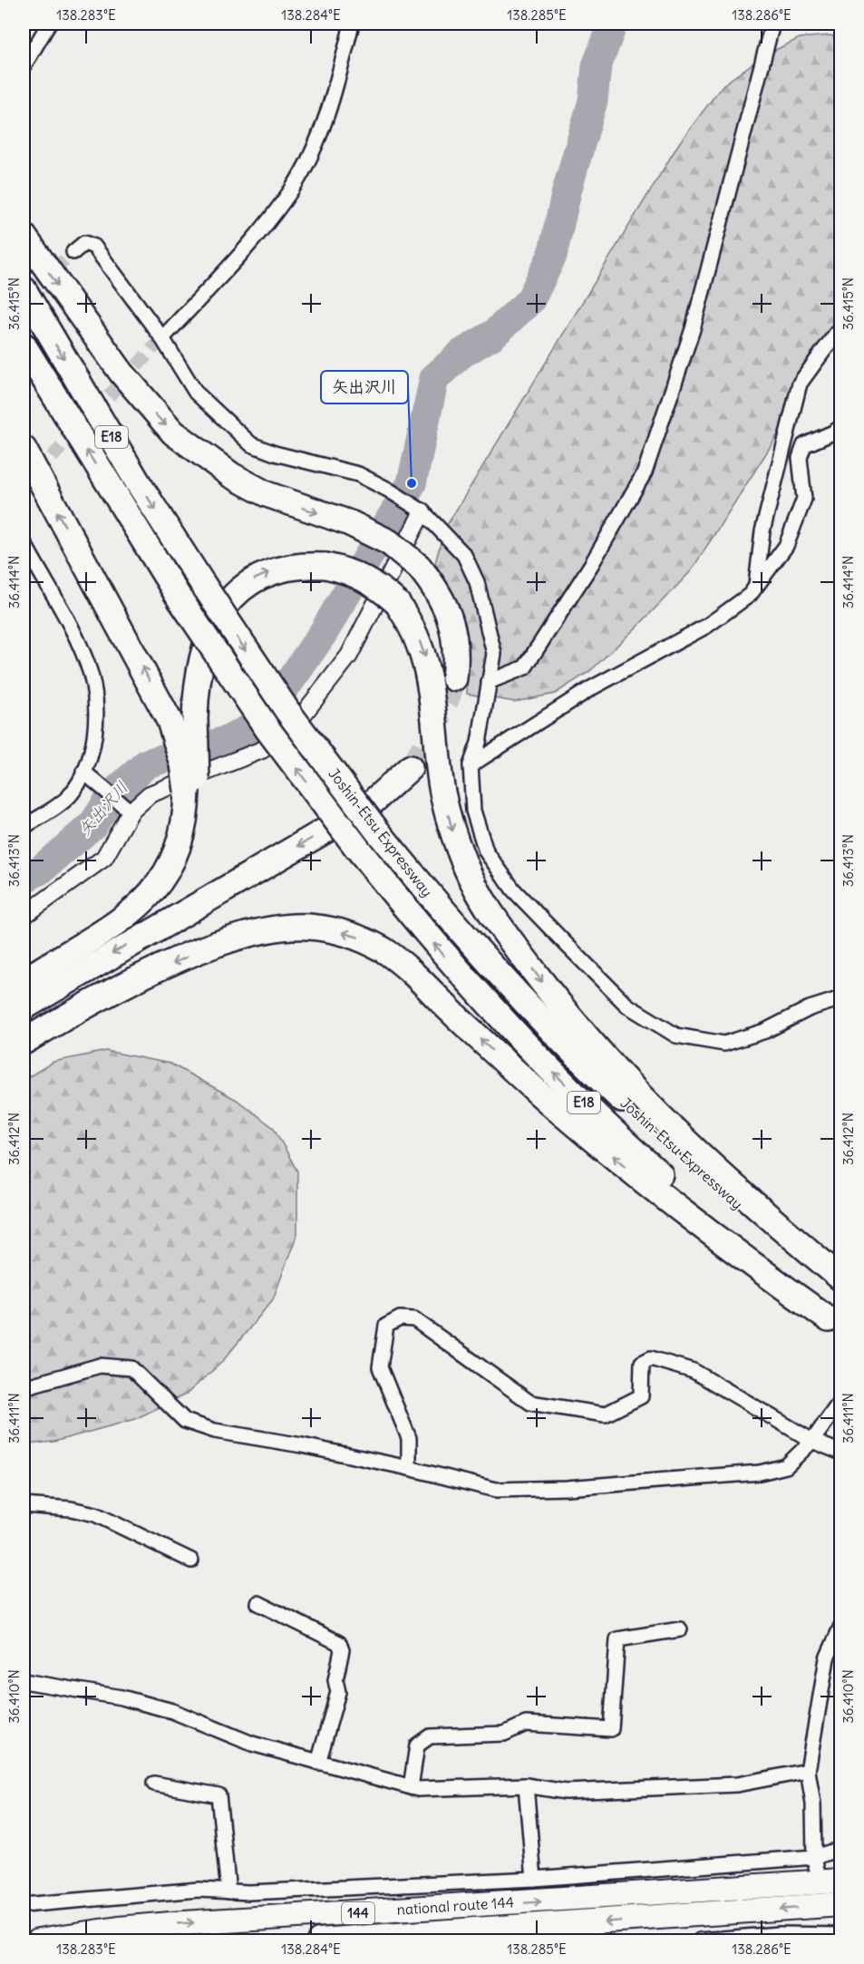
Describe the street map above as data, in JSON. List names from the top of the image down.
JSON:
{
  "streets": {
    "highway": [
      "E18",
      "Joshin-Etsu Expressway",
      "national route 144",
      "144"
    ]
  },
  "water": ["矢出沢川"],
  "places": ["矢出沢川"],
  "coordinates": [
    "138.283°E",
    "138.284°E",
    "138.285°E",
    "138.286°E",
    "36.415°N",
    "36.414°N",
    "36.413°N",
    "36.412°N",
    "36.411°N",
    "36.410°N"
  ]
}
